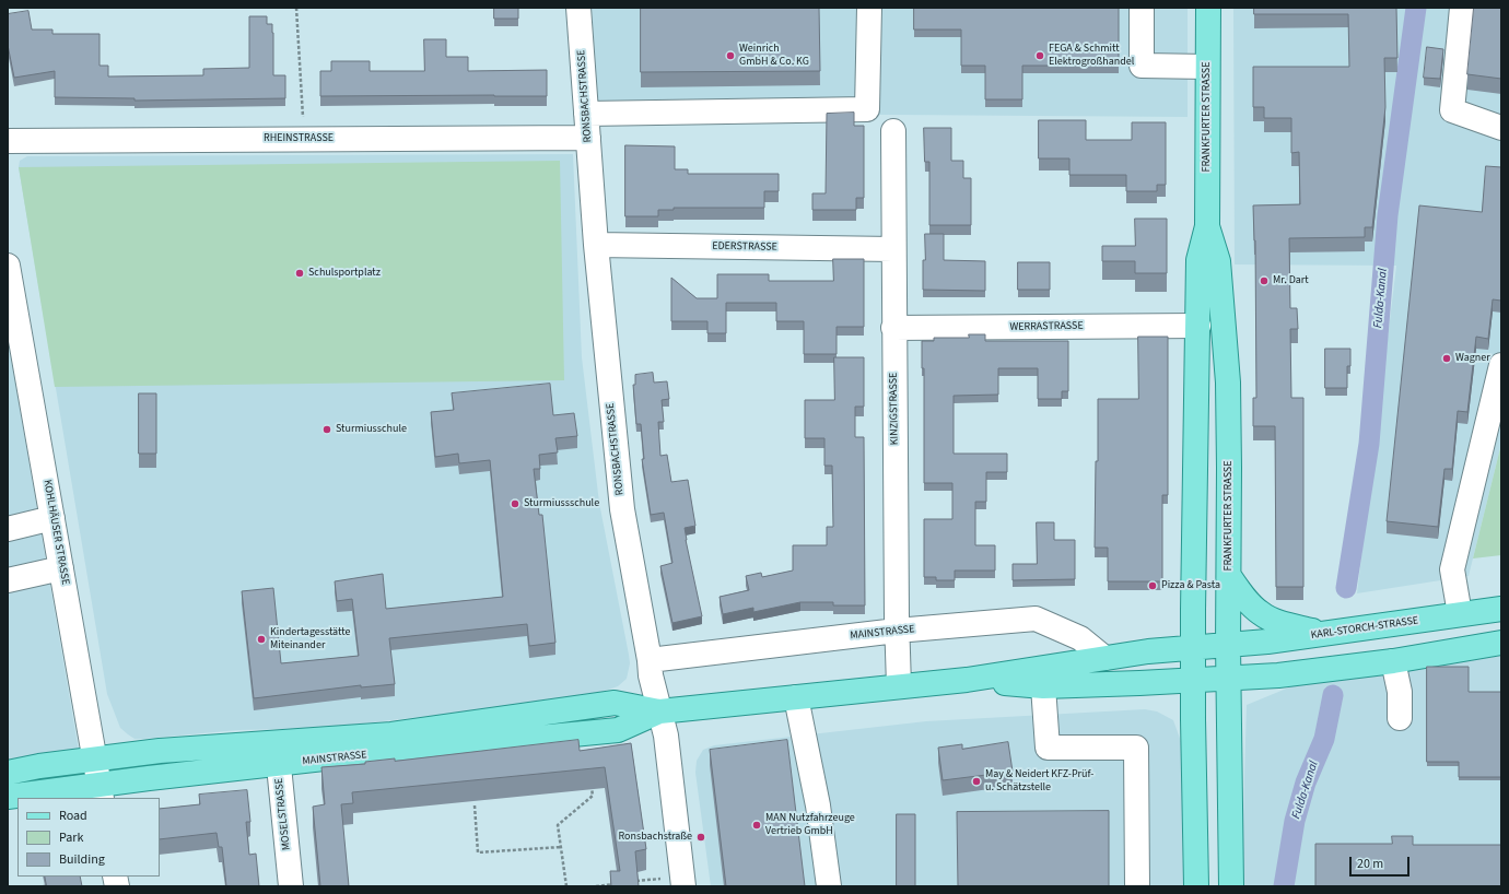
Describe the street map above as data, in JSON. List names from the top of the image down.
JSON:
{
  "streets": {
    "main road": ["FRANKFURTER STRASSE", "KARL-STORCH-STRASSE", "MAINSTRASSE"],
    "street": [
      "RONSBACHSTRASSE",
      "RHEINSTRASSE",
      "EDERSTRASSE",
      "WERRASTRASSE",
      "KINZIGSTRASSE",
      "KOHLHÄUSER STRASSE",
      "MOSELSTRASSE"
    ]
  },
  "crossings": [
    ["RONSBACHSTRASSE", "RHEINSTRASSE"],
    ["RONSBACHSTRASSE", "EDERSTRASSE"],
    ["RONSBACHSTRASSE", "MAINSTRASSE"],
    ["FRANKFURTER STRASSE", "WERRASTRASSE"],
    ["FRANKFURTER STRASSE", "KARL-STORCH-STRASSE"],
    ["FRANKFURTER STRASSE", "MAINSTRASSE"],
    ["EDERSTRASSE", "KINZIGSTRASSE"],
    ["WERRASTRASSE", "KINZIGSTRASSE"],
    ["KINZIGSTRASSE", "MAINSTRASSE"],
    ["KOHLHÄUSER STRASSE", "MAINSTRASSE"],
    ["KARL-STORCH-STRASSE", "MAINSTRASSE"],
    ["MAINSTRASSE", "MOSELSTRASSE"]
  ],
  "water": ["Fulda-Kanal"],
  "places": [
    "Weinrich GmbH & Co. KG",
    "FEGA & Schmitt Elektrogroßhandel",
    "Schulsportplatz",
    "Mr. Dart",
    "Wagner",
    "Sturmiusschule",
    "Sturmiussschule",
    "Pizza & Pasta",
    "Kindertagesstätte Miteinander",
    "May & Neidert KFZ-Prüf- u. Schätzstelle",
    "MAN Nutzfahrzeuge Vertrieb GmbH",
    "Ronsbachstraße"
  ],
  "legend": ["Road", "Park", "Building"],
  "scale_bar": "20 m"
}
